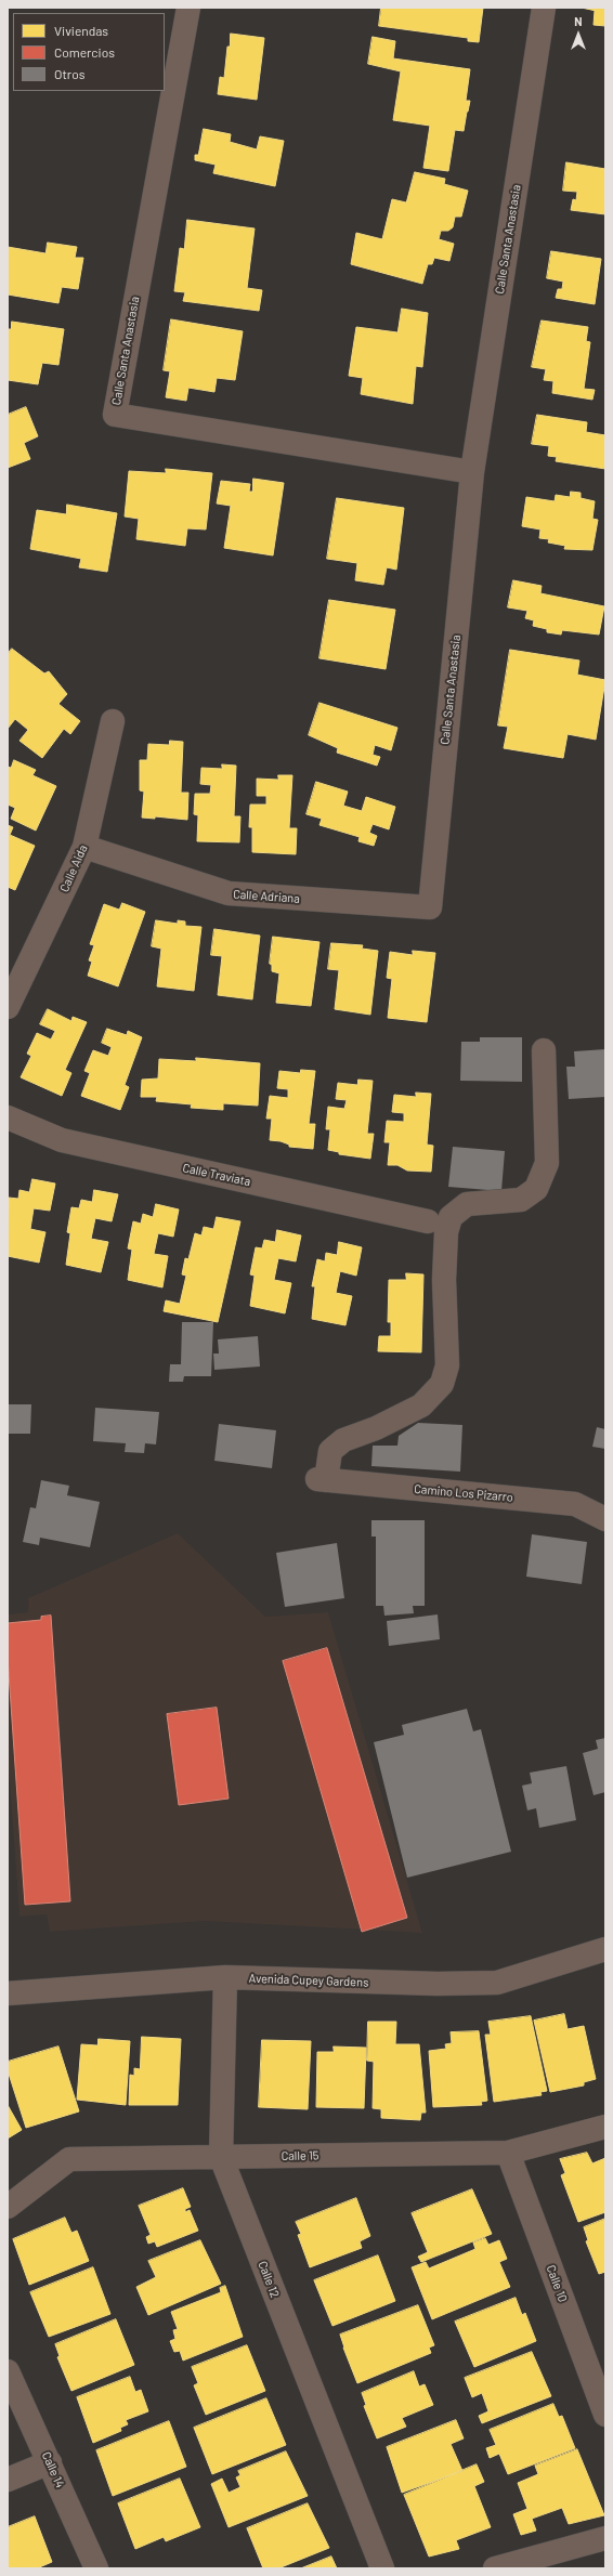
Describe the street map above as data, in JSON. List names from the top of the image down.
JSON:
{
  "streets": {
    "street": [
      "Calle Santa Anastasia",
      "Calle Aida",
      "Calle Adriana",
      "Calle Traviata",
      "Camino Los Pizarro",
      "Avenida Cupey Gardens",
      "Calle 15",
      "Calle 12",
      "Calle 10",
      "Calle 14"
    ]
  },
  "crossings": [
    ["Calle Santa Anastasia", "Calle Adriana"],
    ["Calle Aida", "Calle Adriana"],
    ["Avenida Cupey Gardens", "Calle 12"],
    ["Calle 15", "Calle 12"],
    ["Calle 15", "Calle 10"]
  ],
  "legend": ["Viviendas", "Comercios", "Otros"],
  "north": "top"
}
